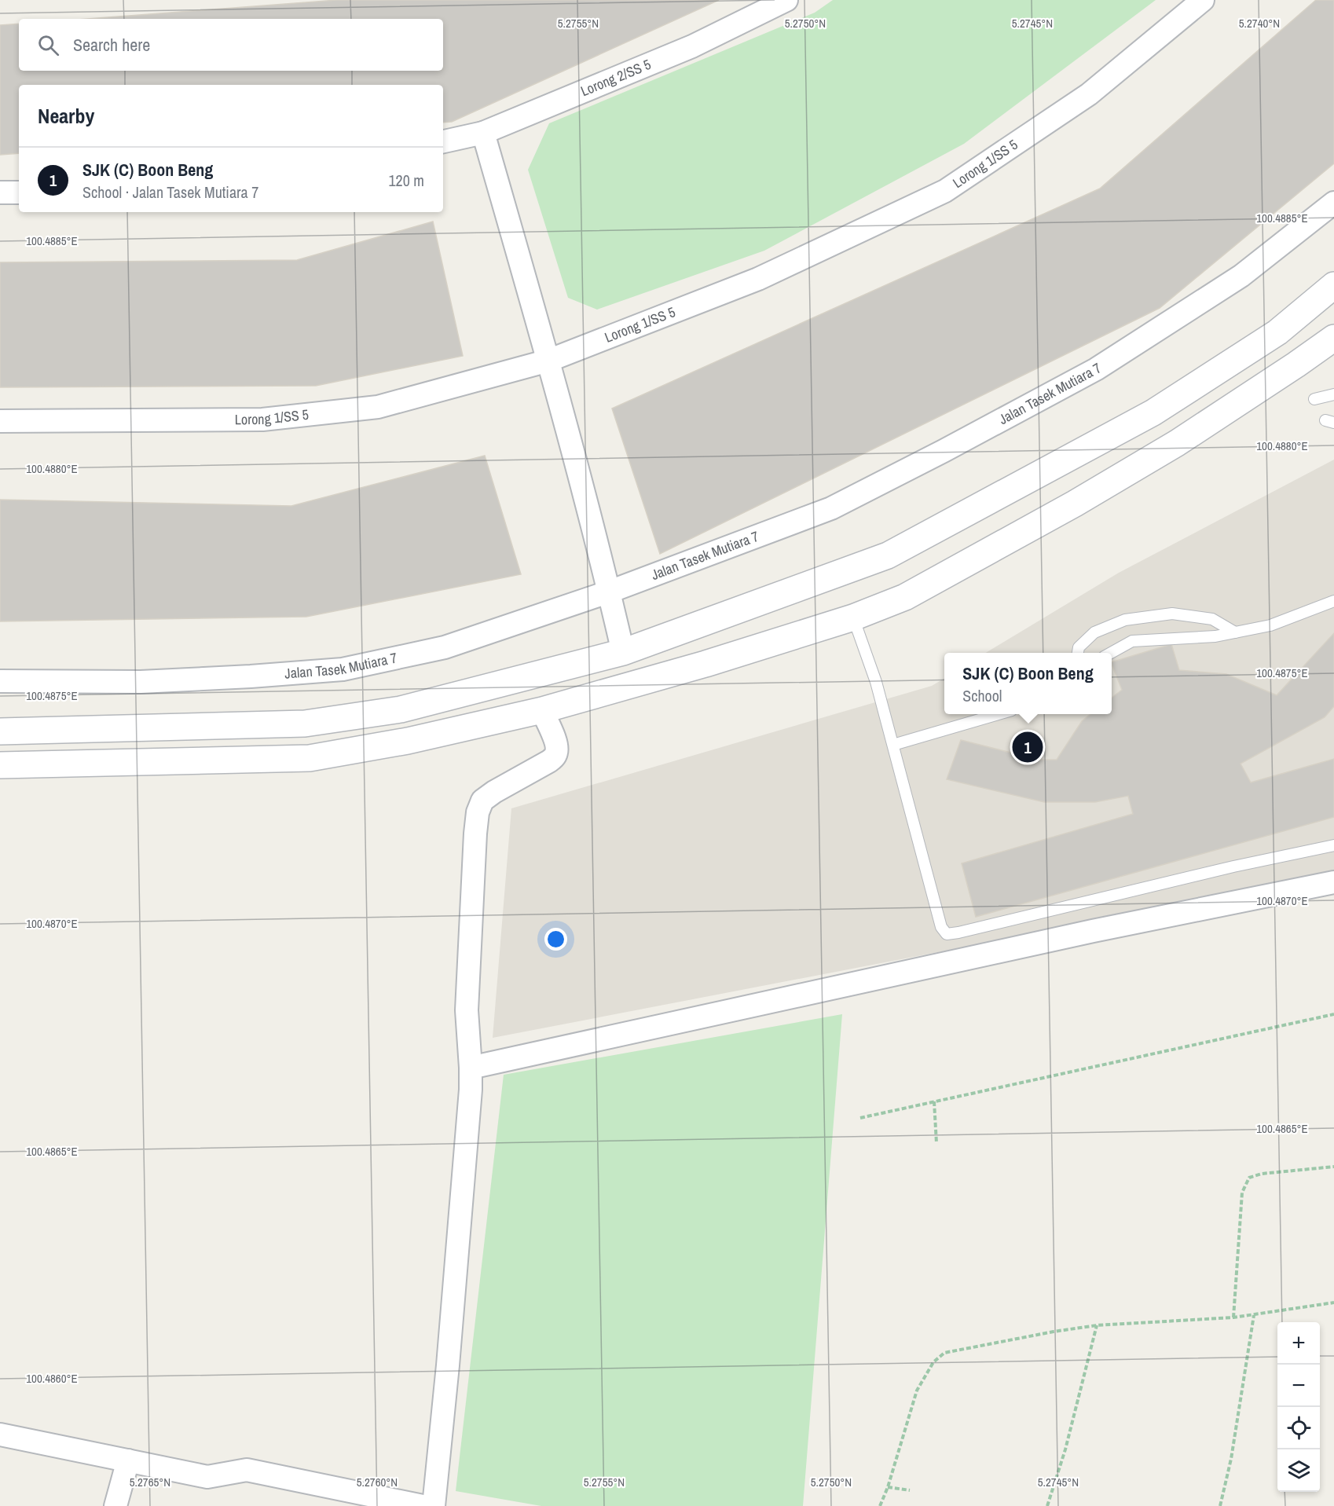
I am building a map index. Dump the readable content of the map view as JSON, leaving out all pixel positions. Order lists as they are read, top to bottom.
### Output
{
  "streets": {
    "street": ["Lorong 2/SS 5", "Lorong 1/SS 5", "Jalan Tasek Mutiara 7"]
  },
  "page": {
    "search": "Search here",
    "heading": "Nearby",
    "list": [
      {
        "mark": "1",
        "name": "SJK (C) Boon Beng",
        "note": "School · Jalan Tasek Mutiara 7",
        "value": "120 m"
      }
    ],
    "popup": ["SJK (C) Boon Beng", "School"],
    "pins": "1",
    "map_buttons": ["+", "−"]
  },
  "coordinates": [
    "5.2755°N",
    "5.2750°N",
    "5.2745°N",
    "5.2740°N",
    "100.4885°E",
    "100.4880°E",
    "100.4875°E",
    "100.4870°E",
    "100.4865°E",
    "100.4860°E",
    "5.2765°N",
    "5.2760°N"
  ]
}
